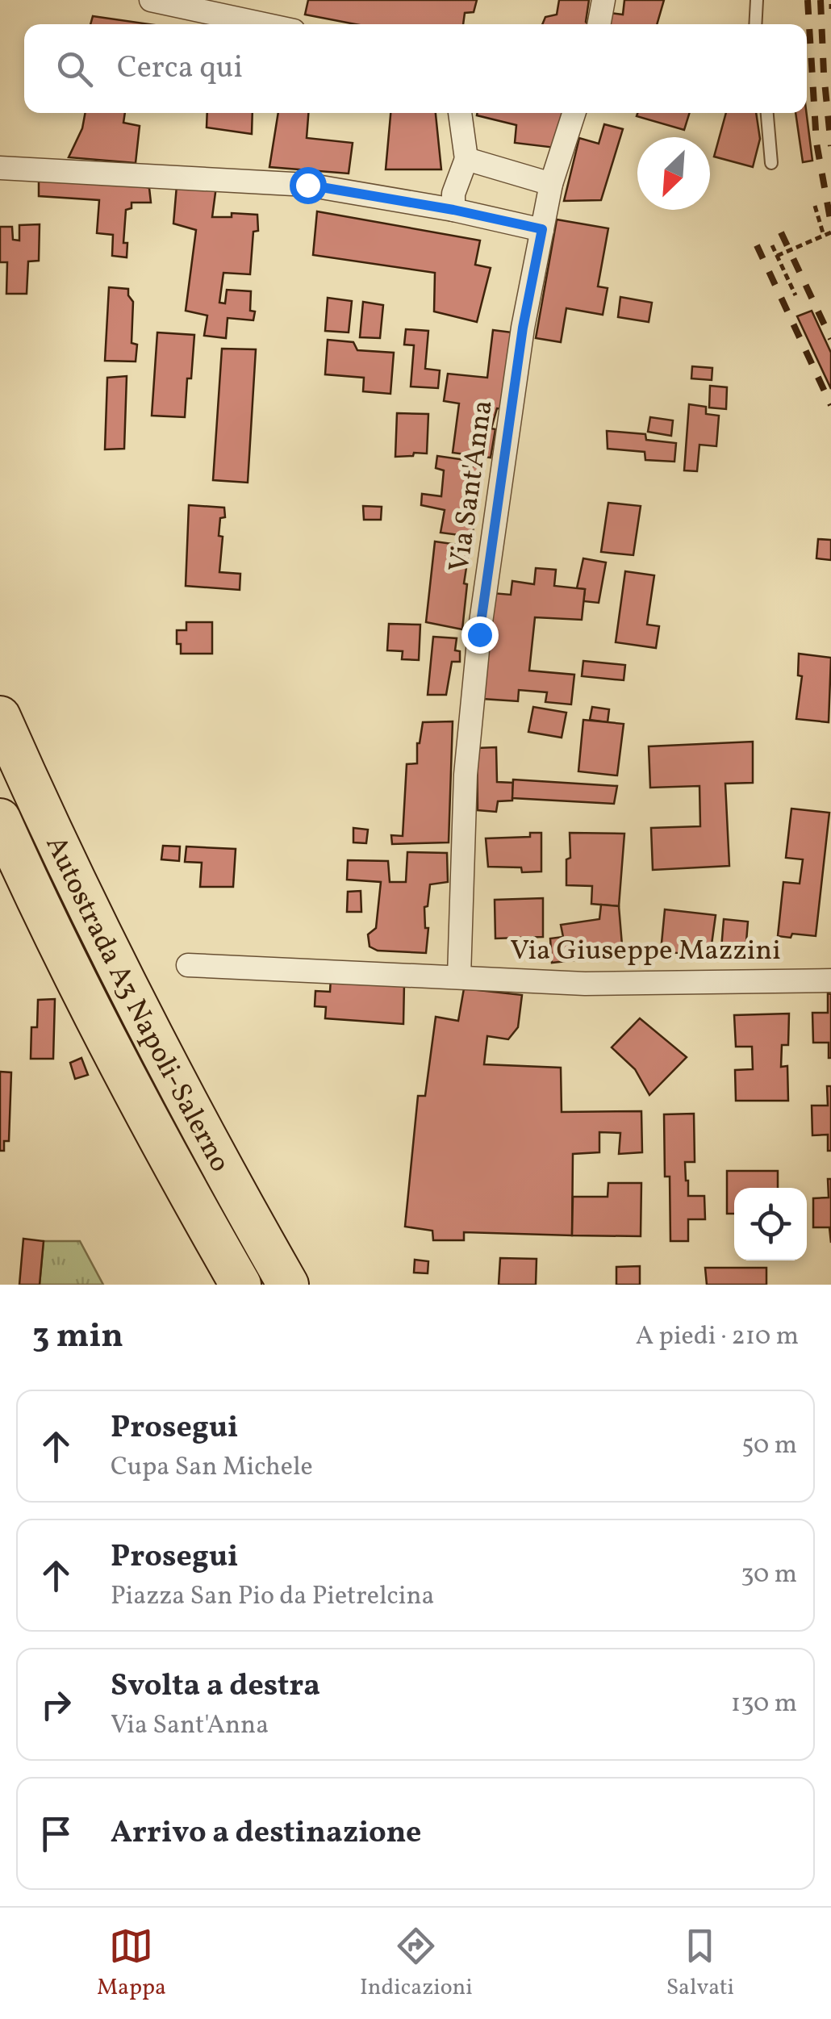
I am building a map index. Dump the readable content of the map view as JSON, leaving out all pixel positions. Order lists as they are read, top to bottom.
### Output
{
  "streets": {
    "highway": ["Autostrada A3 Napoli-Salerno"],
    "street": ["Via Sant'Anna", "Via Giuseppe Mazzini"]
  },
  "crossings": [
    ["Via Sant'Anna", "Via Giuseppe Mazzini"]
  ],
  "north": "bottom left",
  "page": {
    "search": "Cerca qui",
    "heading": ["3 min", "A piedi · 210 m"],
    "list": [
      ["Prosegui", "Cupa San Michele", "50 m"],
      ["Prosegui", "Piazza San Pio da Pietrelcina", "30 m"],
      ["Svolta a destra", "Via Sant'Anna", "130 m"],
      "Arrivo a destinazione"
    ],
    "nav": ["Mappa", "Indicazioni", "Salvati"]
  }
}
